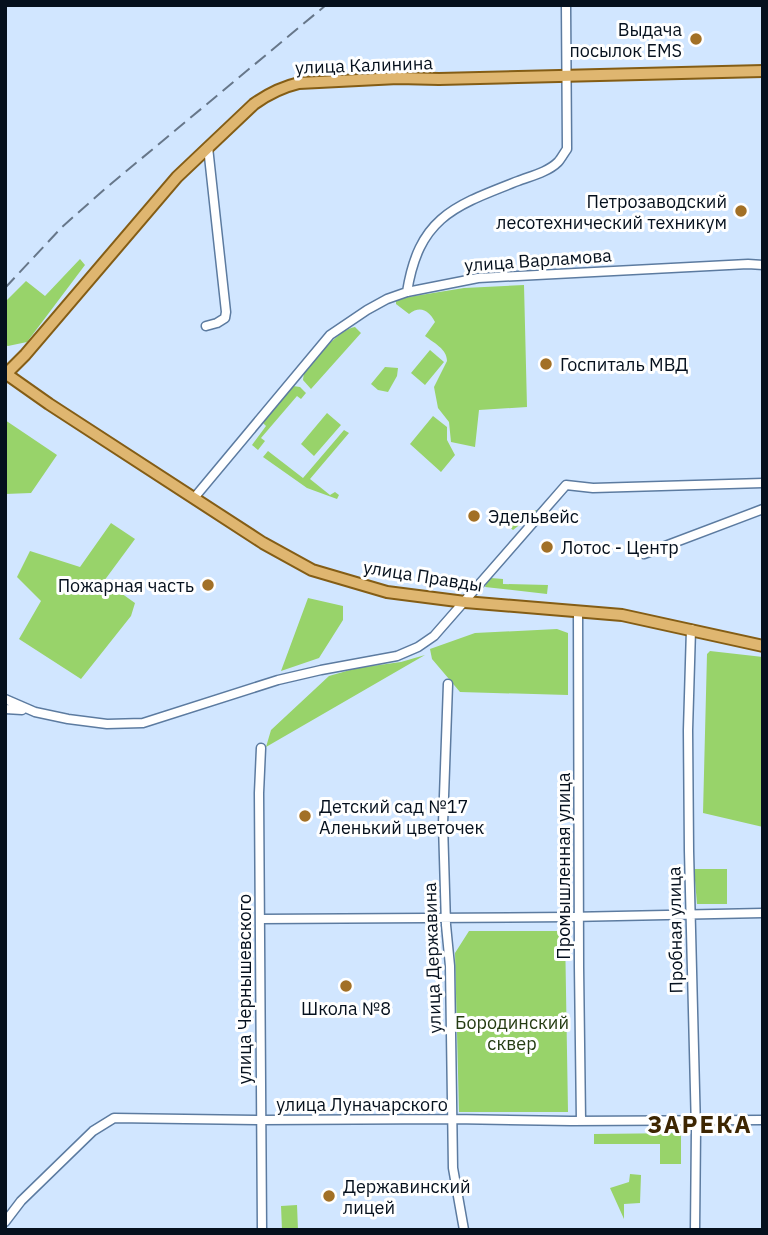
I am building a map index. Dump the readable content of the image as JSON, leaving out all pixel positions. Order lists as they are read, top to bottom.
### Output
{
  "streets": {
    "main road": ["улица Калинина", "улица Правды"],
    "street": [
      "улица Варламова",
      "Промышленная улица",
      "Пробная улица",
      "улица Державина",
      "улица Чернышевского",
      "улица Луначарского"
    ]
  },
  "crossings": [
    ["улица Калинина", "улица Правды"],
    ["улица Варламова", "улица Правды"],
    ["улица Правды", "Промышленная улица"],
    ["улица Правды", "Пробная улица"],
    ["Промышленная улица", "улица Луначарского"],
    ["Пробная улица", "улица Луначарского"],
    ["улица Державина", "улица Луначарского"],
    ["улица Чернышевского", "улица Луначарского"]
  ],
  "districts": ["ЗАРЕКА"],
  "parks": ["Бородинский сквер"],
  "places": [
    "Выдача посылок EMS",
    "Петрозаводский лесотехнический техникум",
    "Госпиталь МВД",
    "Эдельвейс",
    "Лотос - Центр",
    "Пожарная часть",
    "Детский сад №17 Аленький цветочек",
    "Школа №8",
    "Державинский лицей"
  ]
}
